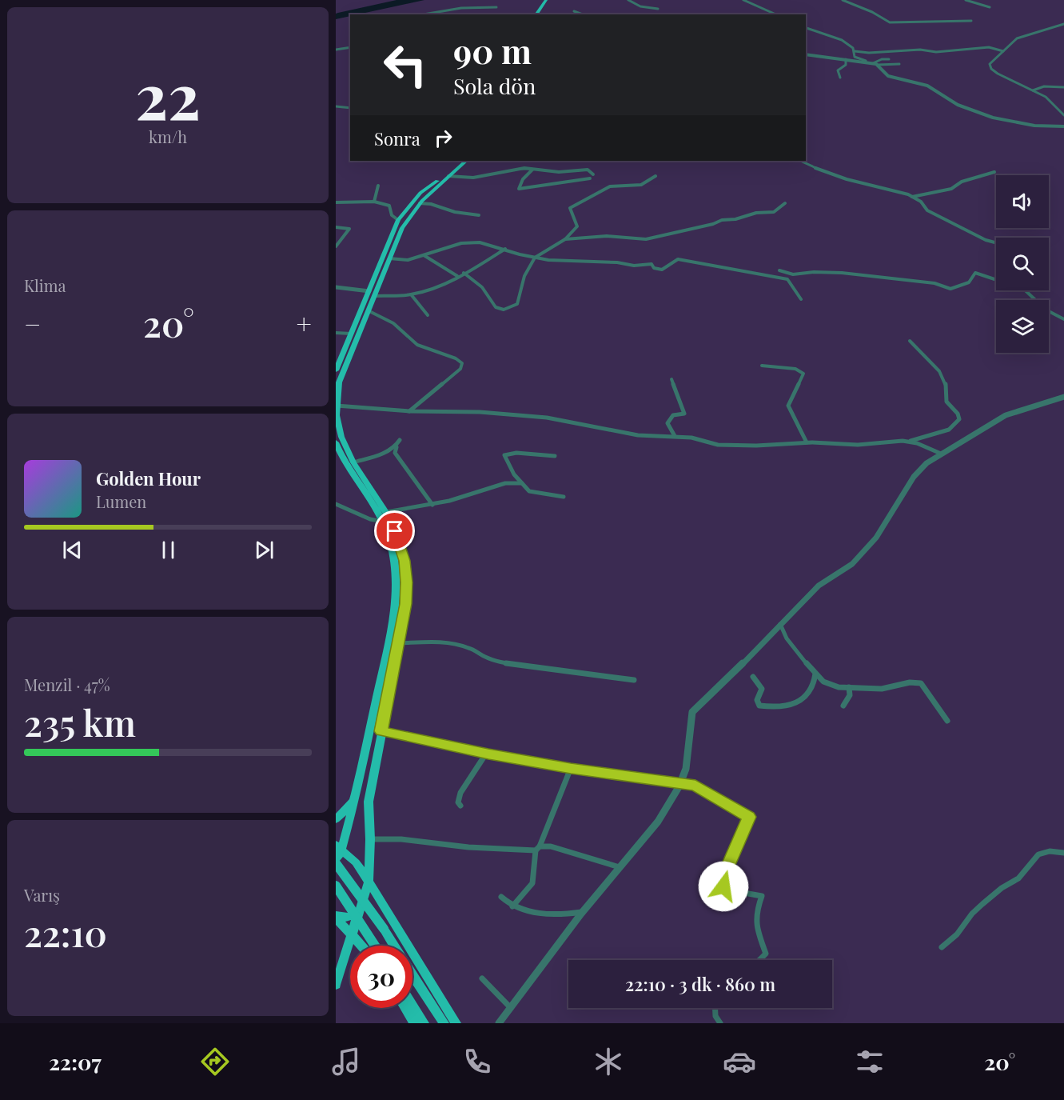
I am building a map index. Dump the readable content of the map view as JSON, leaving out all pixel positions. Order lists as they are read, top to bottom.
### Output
{
  "page": {
    "tile": [
      ["22", "km/h"],
      "Klima",
      ["Menzil · 47%", "235 km"],
      ["Varış", "22:10"]
    ],
    "turn": ["90 m", "Sola dön"],
    "then": "Sonra",
    "heat": ["−", "20°", "+"],
    "song": ["Golden Hour", "Lumen"],
    "limit": "30",
    "trip": "22:10 · 3 dk · 860 m",
    "tabs": ["22:07", "20°"]
  }
}
